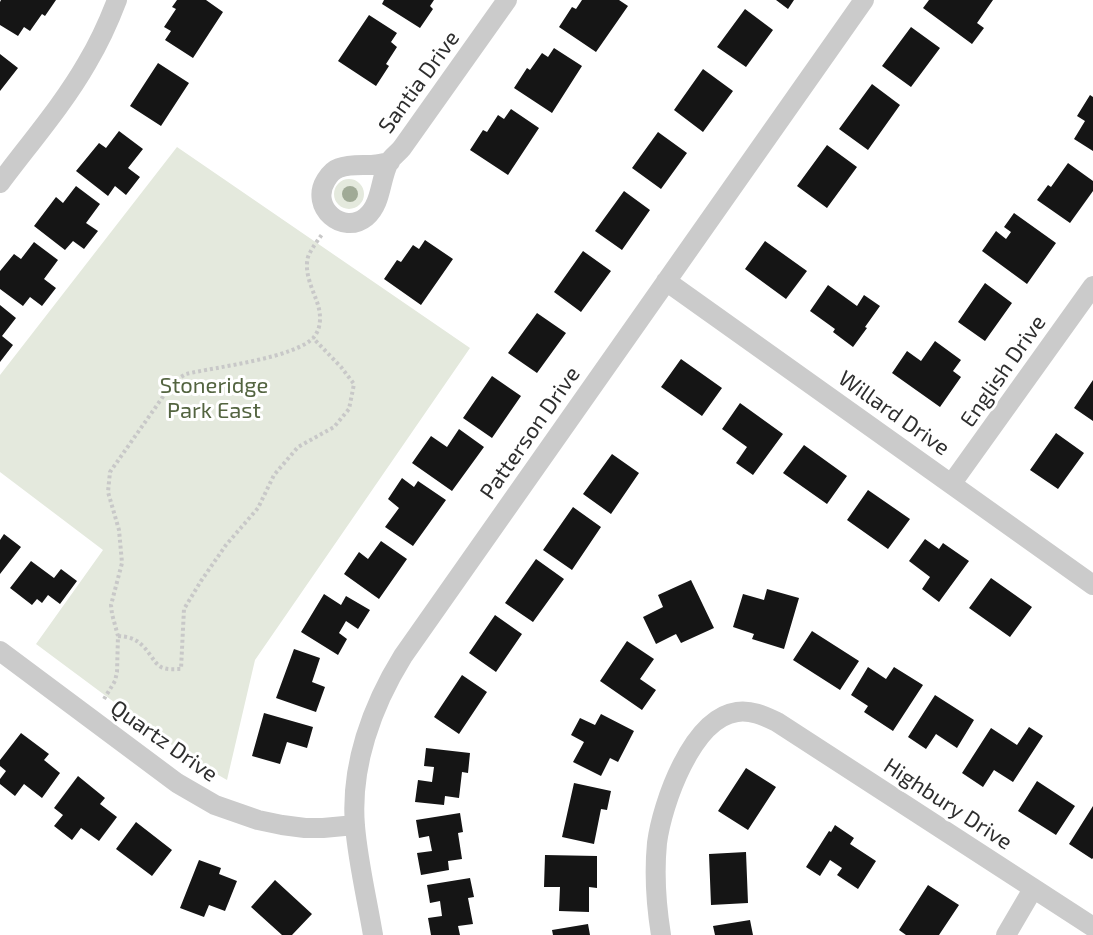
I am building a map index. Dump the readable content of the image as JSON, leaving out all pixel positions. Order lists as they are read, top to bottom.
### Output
{
  "streets": {
    "street": [
      "Santia Drive",
      "English Drive",
      "Willard Drive",
      "Patterson Drive",
      "Quartz Drive",
      "Highbury Drive"
    ]
  },
  "crossings": [
    ["English Drive", "Willard Drive"],
    ["Willard Drive", "Patterson Drive"],
    ["Patterson Drive", "Quartz Drive"]
  ],
  "parks": ["Stoneridge Park East"]
}
